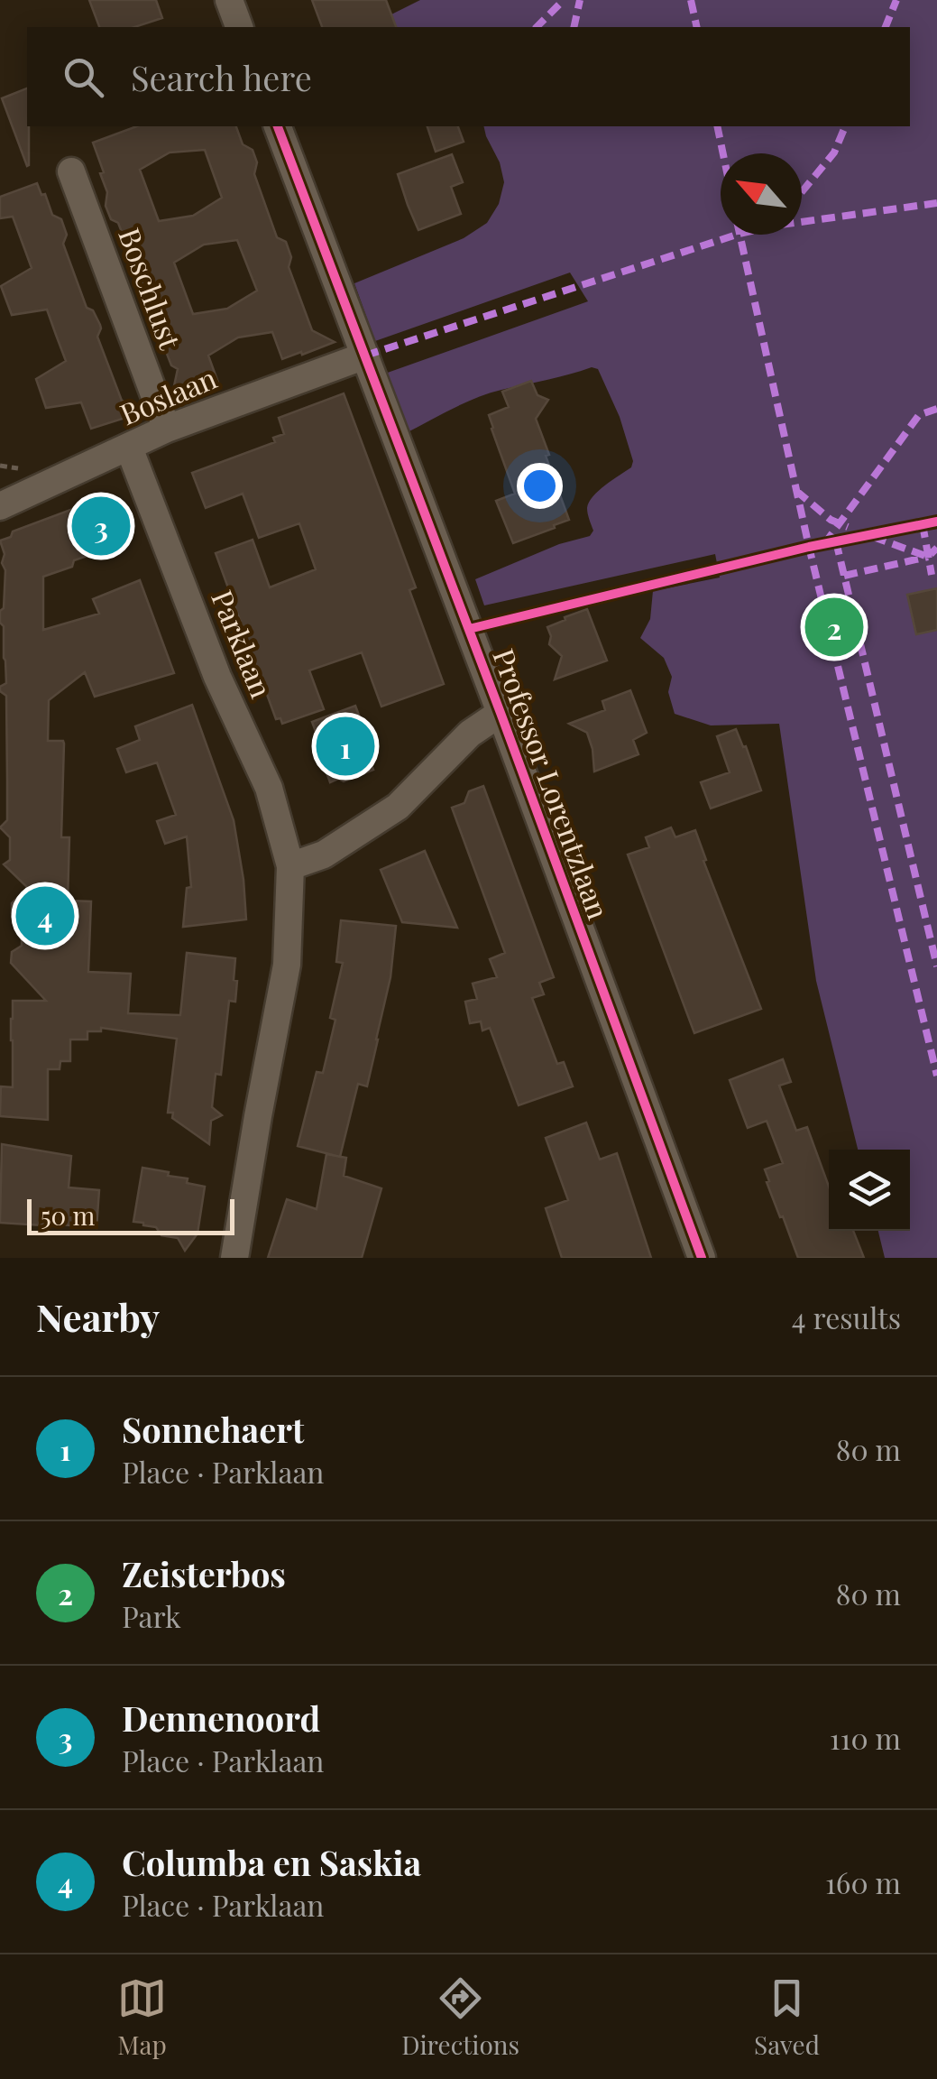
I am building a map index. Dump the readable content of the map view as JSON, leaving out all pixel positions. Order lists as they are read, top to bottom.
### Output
{
  "streets": {
    "street": [
      "Boschlust",
      "Boslaan",
      "Parklaan",
      "Professor Lorentzlaan"
    ]
  },
  "crossings": [
    ["Boschlust", "Boslaan"],
    ["Boslaan", "Parklaan"],
    ["Boslaan", "Professor Lorentzlaan"]
  ],
  "scale_bar": "50 m",
  "north": "top left",
  "page": {
    "search": "Search here",
    "pins": [
      "3",
      "2",
      "1",
      "4"
    ],
    "scale": "50 m",
    "heading": ["Nearby", "4 results"],
    "list": [
      {
        "mark": "1",
        "name": "Sonnehaert",
        "note": "Place · Parklaan",
        "value": "80 m"
      },
      {
        "mark": "2",
        "name": "Zeisterbos",
        "note": "Park",
        "value": "80 m"
      },
      {
        "mark": "3",
        "name": "Dennenoord",
        "note": "Place · Parklaan",
        "value": "110 m"
      },
      {
        "mark": "4",
        "name": "Columba en Saskia",
        "note": "Place · Parklaan",
        "value": "160 m"
      }
    ],
    "nav": ["Map", "Directions", "Saved"]
  }
}
